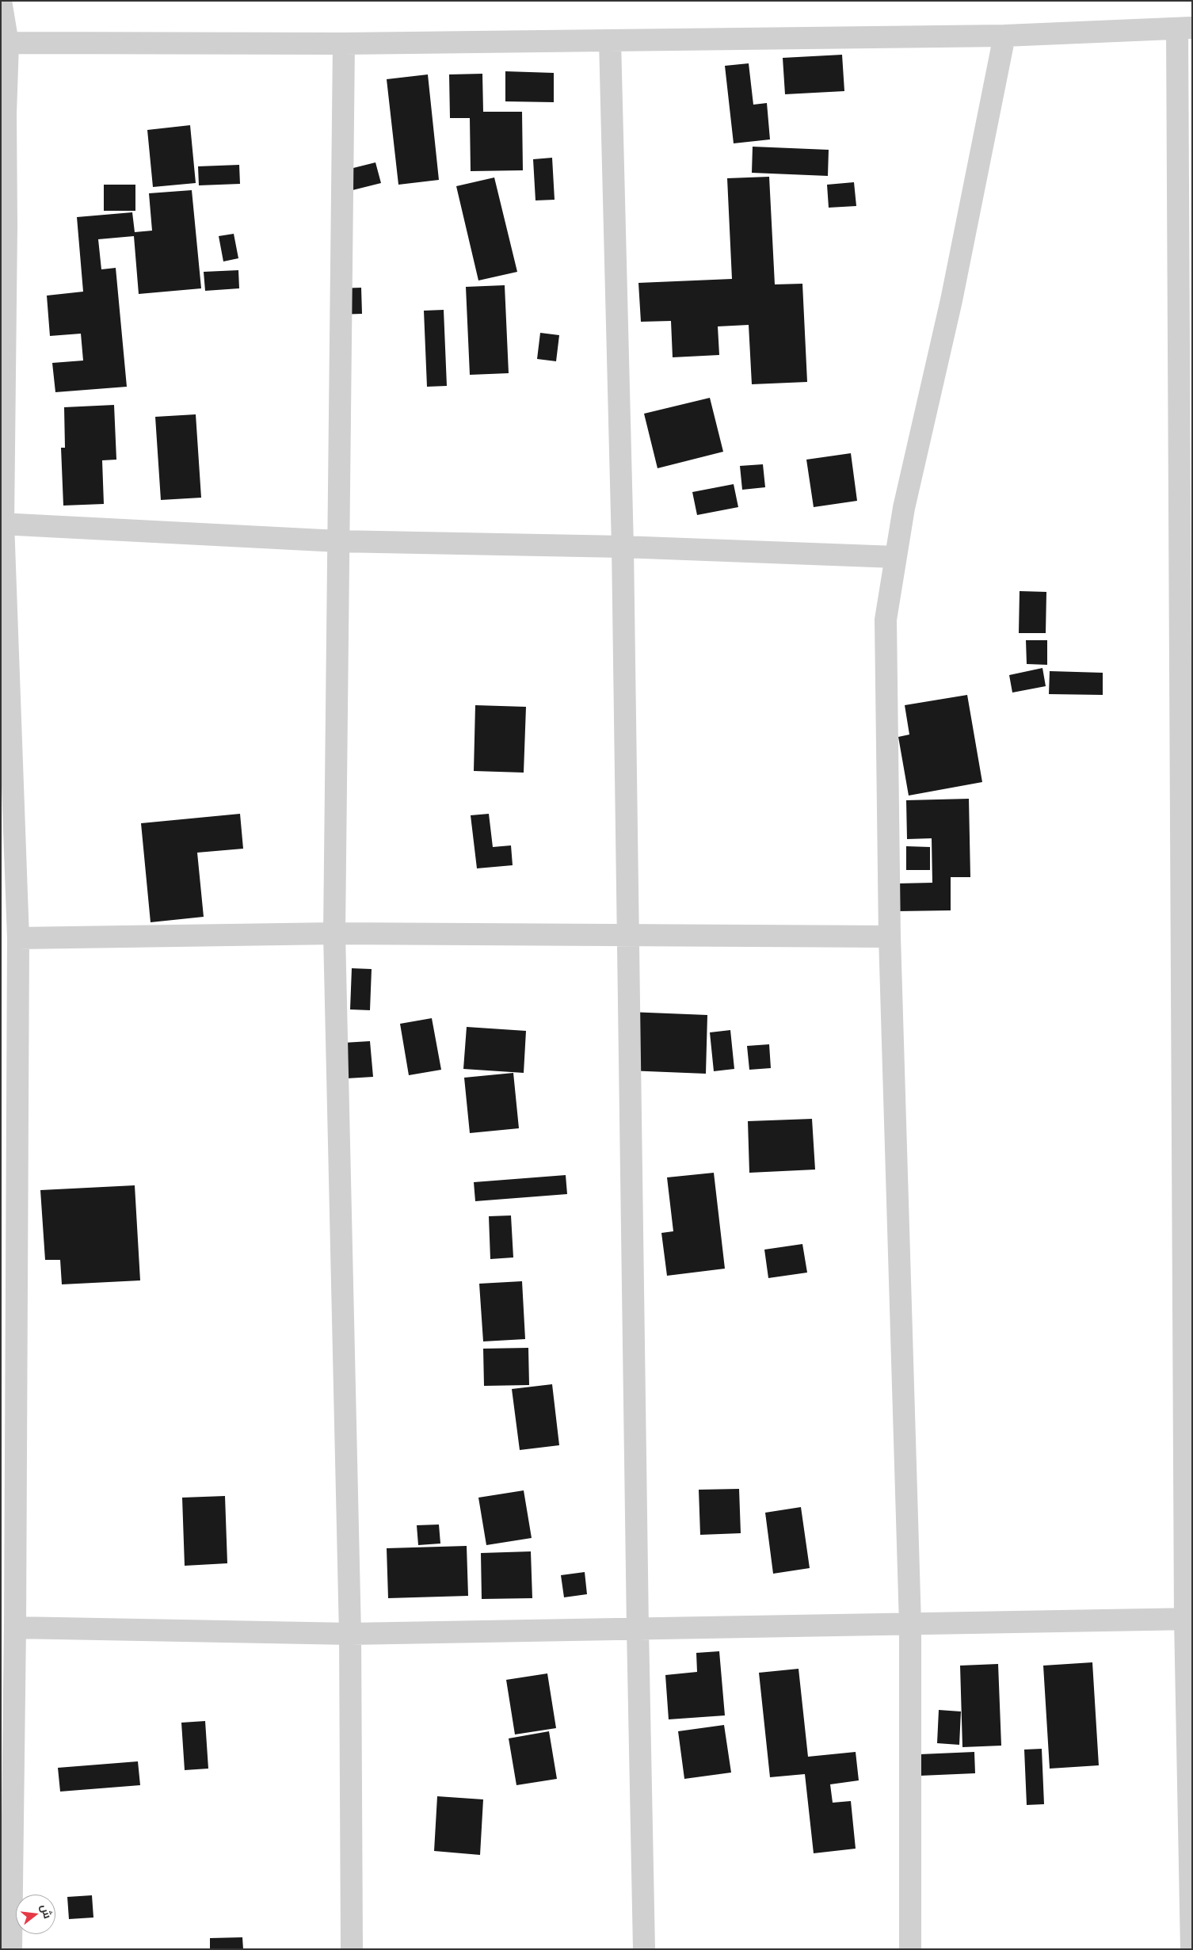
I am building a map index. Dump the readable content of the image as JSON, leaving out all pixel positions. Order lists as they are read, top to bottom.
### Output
{
  "north": "right"
}
